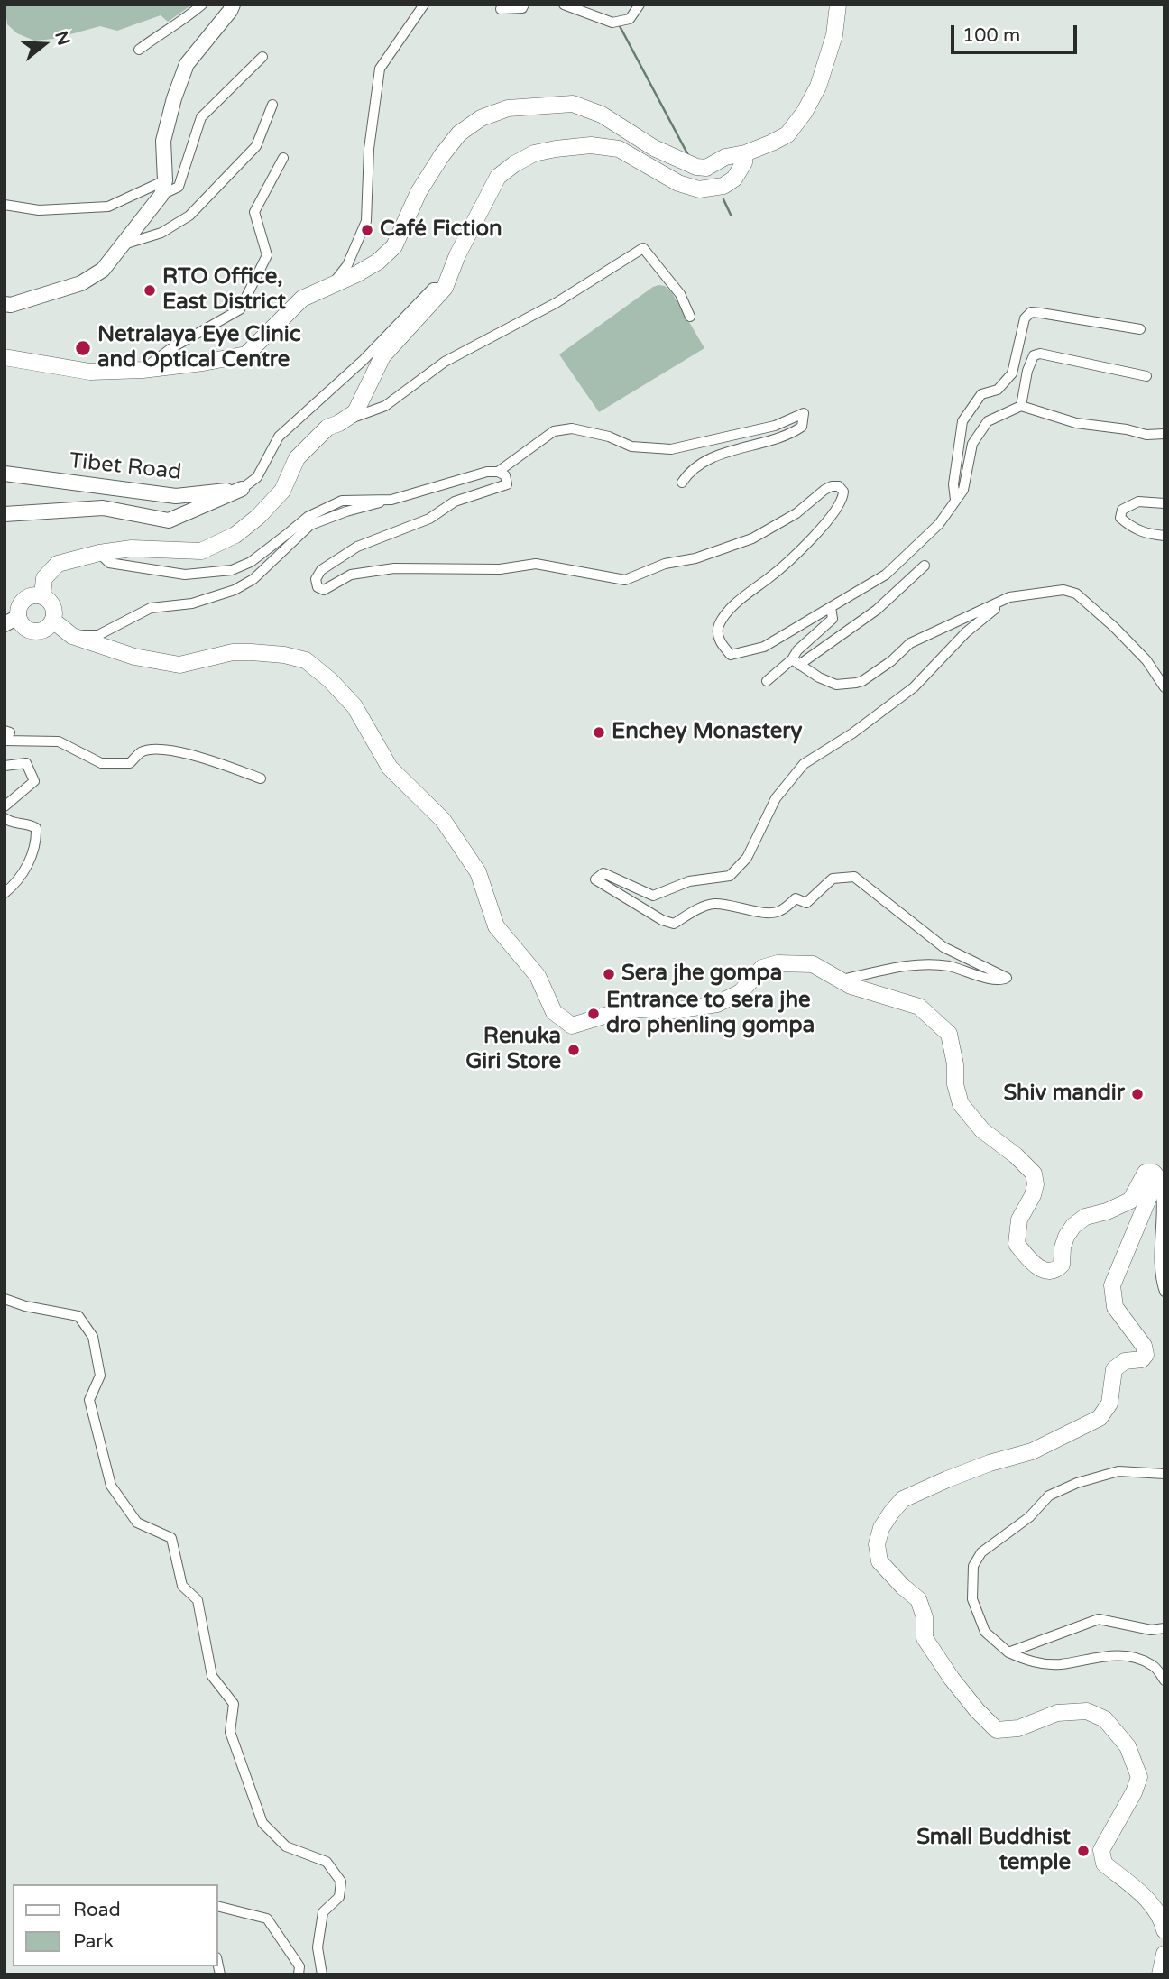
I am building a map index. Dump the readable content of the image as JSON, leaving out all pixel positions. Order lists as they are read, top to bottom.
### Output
{
  "streets": {
    "street": ["Tibet Road"]
  },
  "places": [
    "Café Fiction",
    "RTO Office, East District",
    "Netralaya Eye Clinic and Optical Centre",
    "Enchey Monastery",
    "Sera jhe gompa",
    "Entrance to sera jhe dro phenling gompa",
    "Renuka Giri Store",
    "Shiv mandir",
    "Small Buddhist temple"
  ],
  "legend": ["Road", "Park"],
  "scale_bar": "100 m",
  "north": "right"
}
